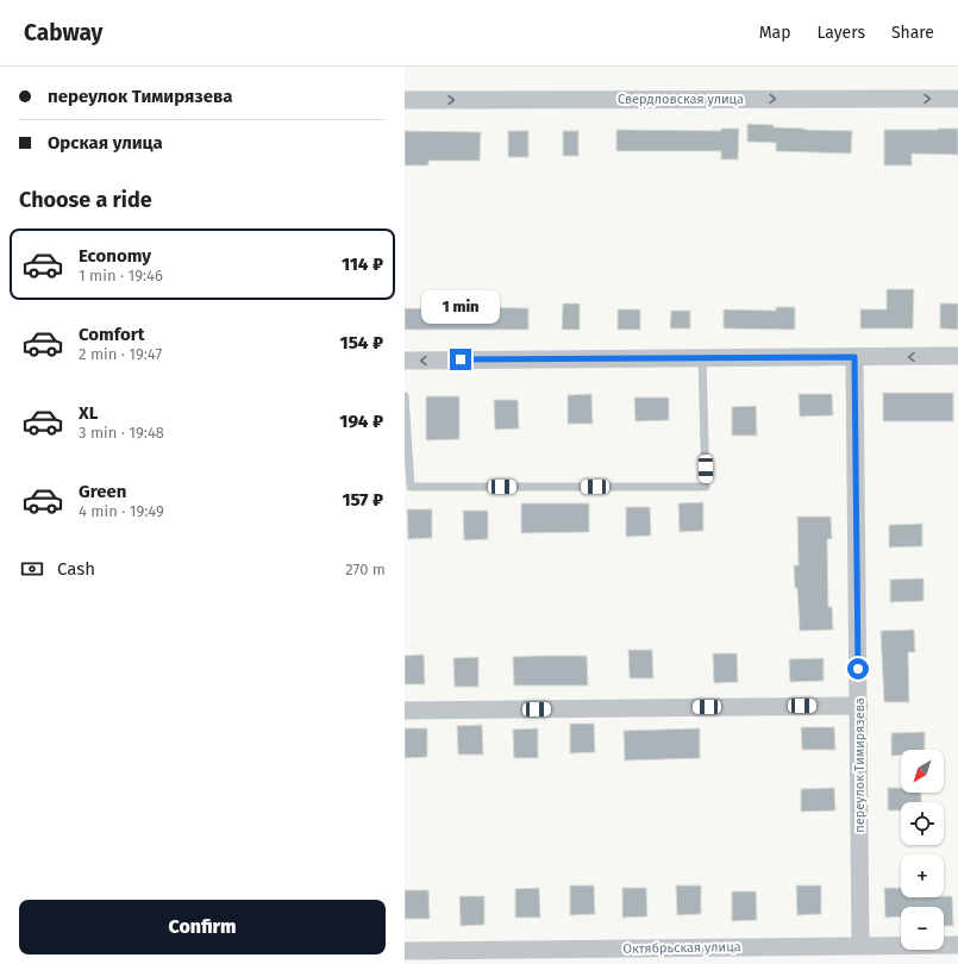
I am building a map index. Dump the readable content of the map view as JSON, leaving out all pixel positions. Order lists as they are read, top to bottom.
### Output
{
  "streets": {
    "street": ["Свердловская улица", "переулок Тимирязева", "Октябрьская улица"]
  },
  "crossings": [
    ["переулок Тимирязева", "Октябрьская улица"]
  ],
  "one_way": ["Свердловская улица"],
  "north": "bottom left",
  "page": {
    "header": "Cabway",
    "nav": ["Map", "Layers", "Share"],
    "banner": ["переулок Тимирязева", "Орская улица"],
    "heading": "Choose a ride",
    "list": [
      {
        "name": "Economy",
        "note": "1 min · 19:46",
        "value": "114 ₽"
      },
      {
        "name": "Comfort",
        "note": "2 min · 19:47",
        "value": "154 ₽"
      },
      {
        "name": "XL",
        "note": "3 min · 19:48",
        "value": "194 ₽"
      },
      {
        "name": "Green",
        "note": "4 min · 19:49",
        "value": "157 ₽"
      }
    ],
    "bubble": "1 min",
    "pay": ["Cash", "270 m"],
    "map_buttons": ["+", "−"],
    "buttons": "Confirm"
  }
}
